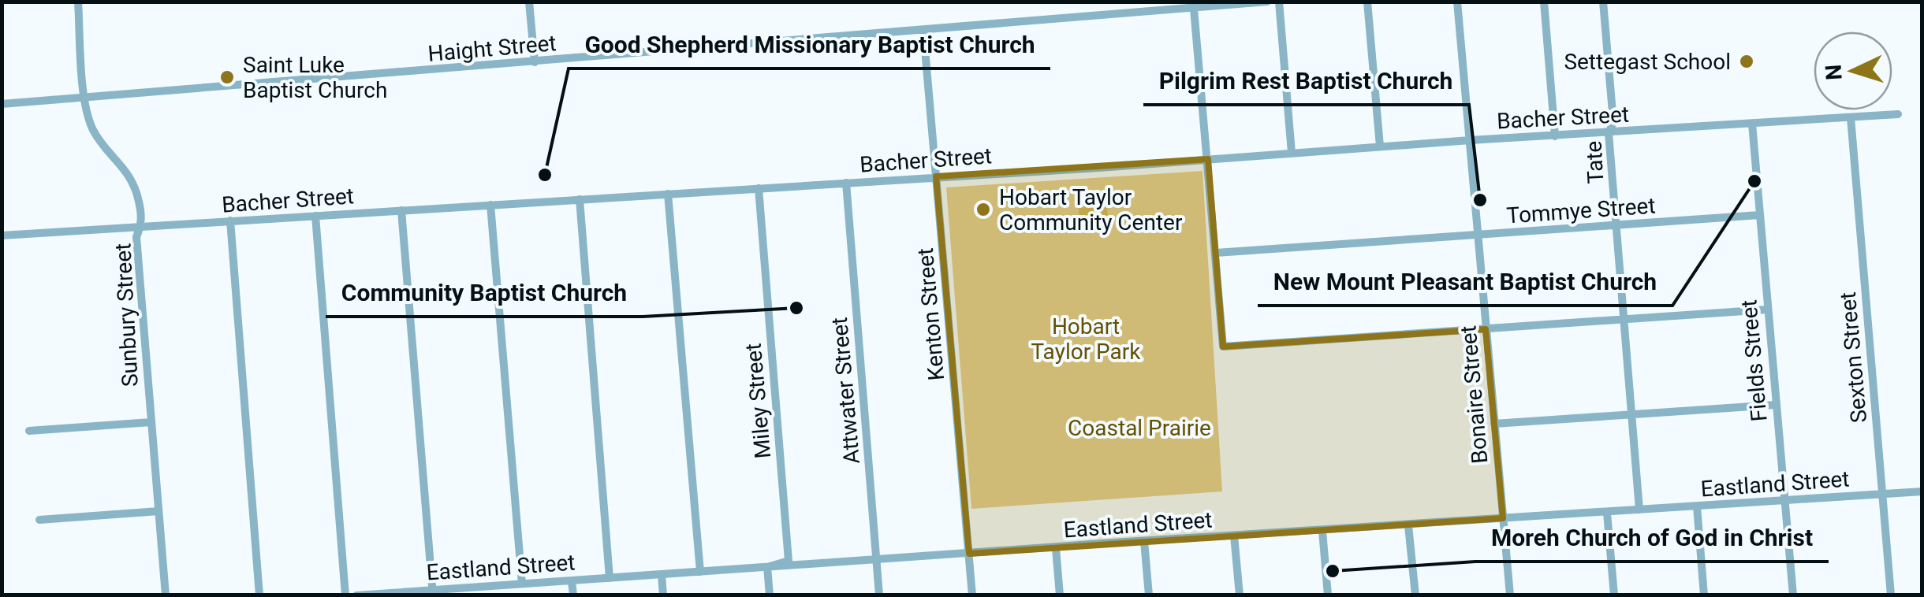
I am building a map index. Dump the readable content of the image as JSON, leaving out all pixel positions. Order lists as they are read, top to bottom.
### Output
{
  "streets": {
    "street": [
      "Haight Street",
      "Bacher Street",
      "Tate",
      "Tommye Street",
      "Kenton Street",
      "Sunbury Street",
      "Sexton Street",
      "Fields Street",
      "Attwater Street",
      "Bonaire Street",
      "Miley Street",
      "Eastland Street"
    ]
  },
  "crossings": [
    ["Haight Street", "Kenton Street"],
    ["Haight Street", "Sunbury Street"],
    ["Bacher Street", "Tate"],
    ["Bacher Street", "Kenton Street"],
    ["Bacher Street", "Sunbury Street"],
    ["Bacher Street", "Sexton Street"],
    ["Bacher Street", "Fields Street"],
    ["Bacher Street", "Attwater Street"],
    ["Bacher Street", "Bonaire Street"],
    ["Bacher Street", "Miley Street"],
    ["Tate", "Tommye Street"],
    ["Tate", "Eastland Street"],
    ["Tommye Street", "Fields Street"],
    ["Tommye Street", "Bonaire Street"],
    ["Kenton Street", "Eastland Street"],
    ["Sexton Street", "Eastland Street"],
    ["Fields Street", "Eastland Street"],
    ["Attwater Street", "Eastland Street"],
    ["Bonaire Street", "Eastland Street"],
    ["Miley Street", "Eastland Street"]
  ],
  "parks": ["Hobart Taylor Park", "Coastal Prairie"],
  "places": [
    "Settegast School",
    "Saint Luke Baptist Church",
    "Good Shepherd Missionary Baptist Church",
    "New Mount Pleasant Baptist Church",
    "Pilgrim Rest Baptist Church",
    "Hobart Taylor Community Center",
    "Community Baptist Church",
    "Moreh Church of God in Christ"
  ],
  "north": "left"
}
